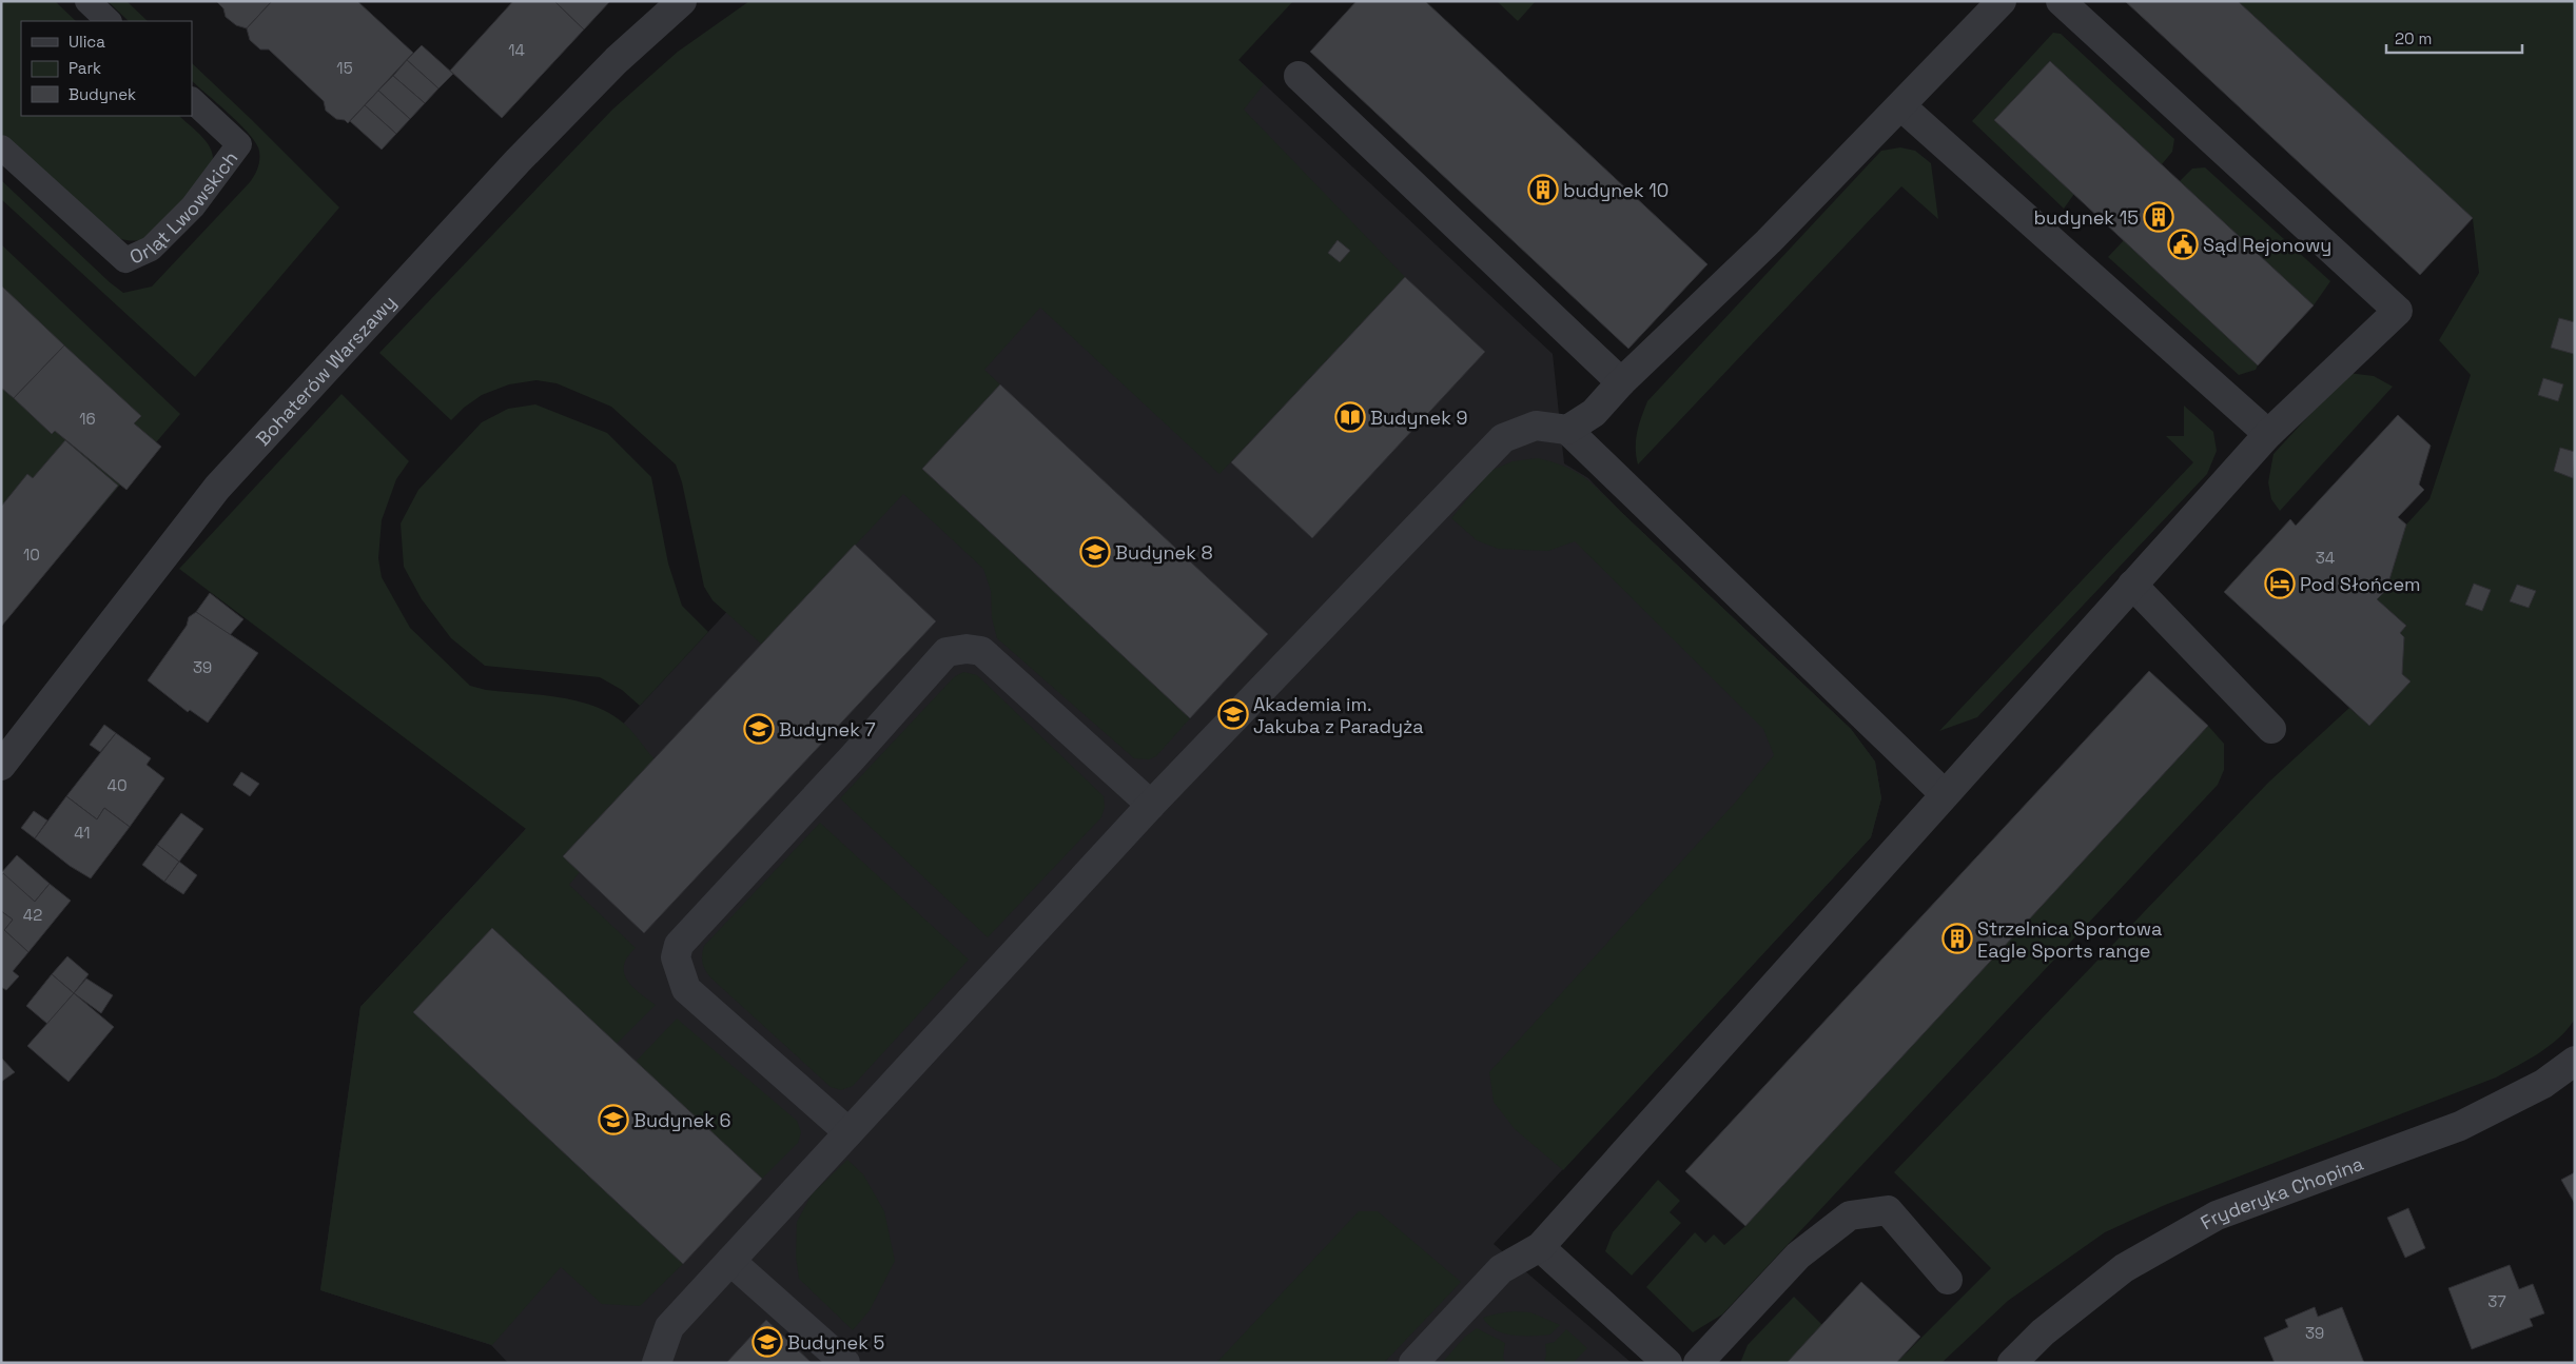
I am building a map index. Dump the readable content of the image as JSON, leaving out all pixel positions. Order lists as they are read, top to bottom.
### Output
{
  "streets": {
    "street": ["Bohaterów Warszawy", "Fryderyka Chopina"],
    "lane": ["Orląt Lwowskich"]
  },
  "places": {
    "building": ["budynek 10", "budynek 15", "Strzelnica Sportowa Eagle Sports range"],
    "public building": ["Sąd Rejonowy"],
    "library": ["Budynek 9"],
    "school or university": [
      "Budynek 8",
      "Akademia im. Jakuba z Paradyża",
      "Budynek 7",
      "Budynek 6",
      "Budynek 5"
    ],
    "hotel": ["Pod Słońcem"]
  },
  "house_numbers": [
    "14",
    "15",
    "16",
    "10",
    "34",
    "39",
    "40",
    "41",
    "42",
    "37",
    "39"
  ],
  "legend": ["Ulica", "Park", "Budynek"],
  "scale_bar": "20 m"
}
